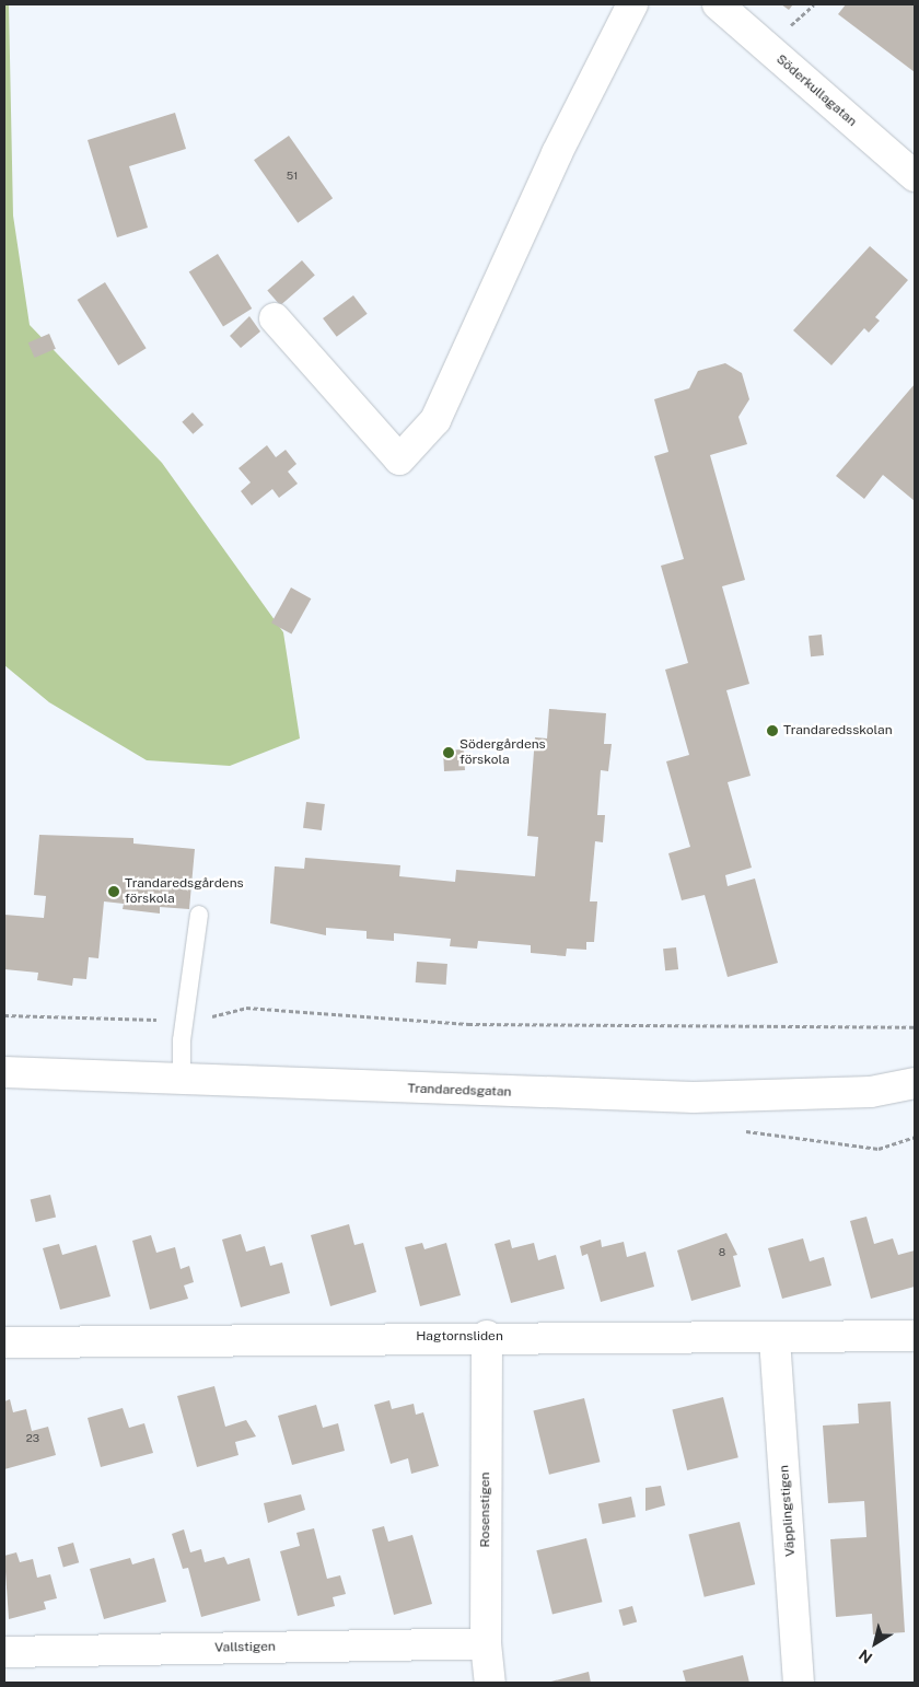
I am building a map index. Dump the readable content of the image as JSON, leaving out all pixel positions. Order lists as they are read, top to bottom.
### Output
{
  "streets": {
    "street": [
      "Söderkullagatan",
      "Trandaredsgatan",
      "Hagtornsliden",
      "Rosenstigen",
      "Väpplingstigen",
      "Vallstigen"
    ]
  },
  "crossings": [
    ["Hagtornsliden", "Rosenstigen"],
    ["Hagtornsliden", "Väpplingstigen"],
    ["Rosenstigen", "Vallstigen"]
  ],
  "places": ["Trandaredsskolan", "Södergårdens förskola", "Trandaredsgårdens förskola"],
  "house_numbers": ["51", "8", "23"],
  "north": "bottom left"
}
